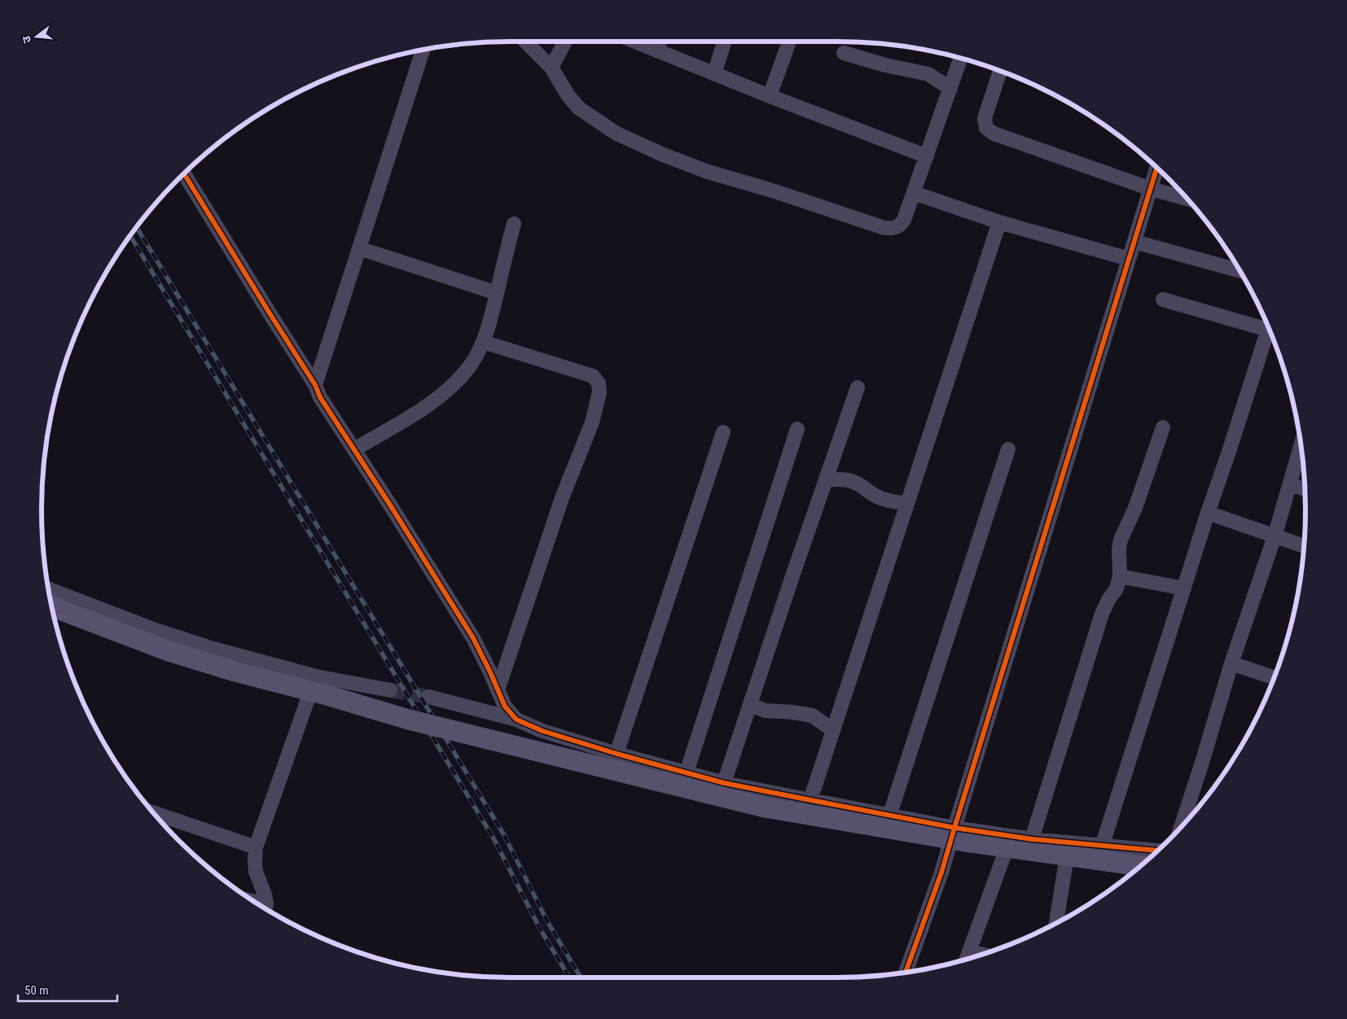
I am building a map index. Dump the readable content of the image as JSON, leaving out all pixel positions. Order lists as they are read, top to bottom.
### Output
{
  "scale_bar": "50 m",
  "north": "left"
}
